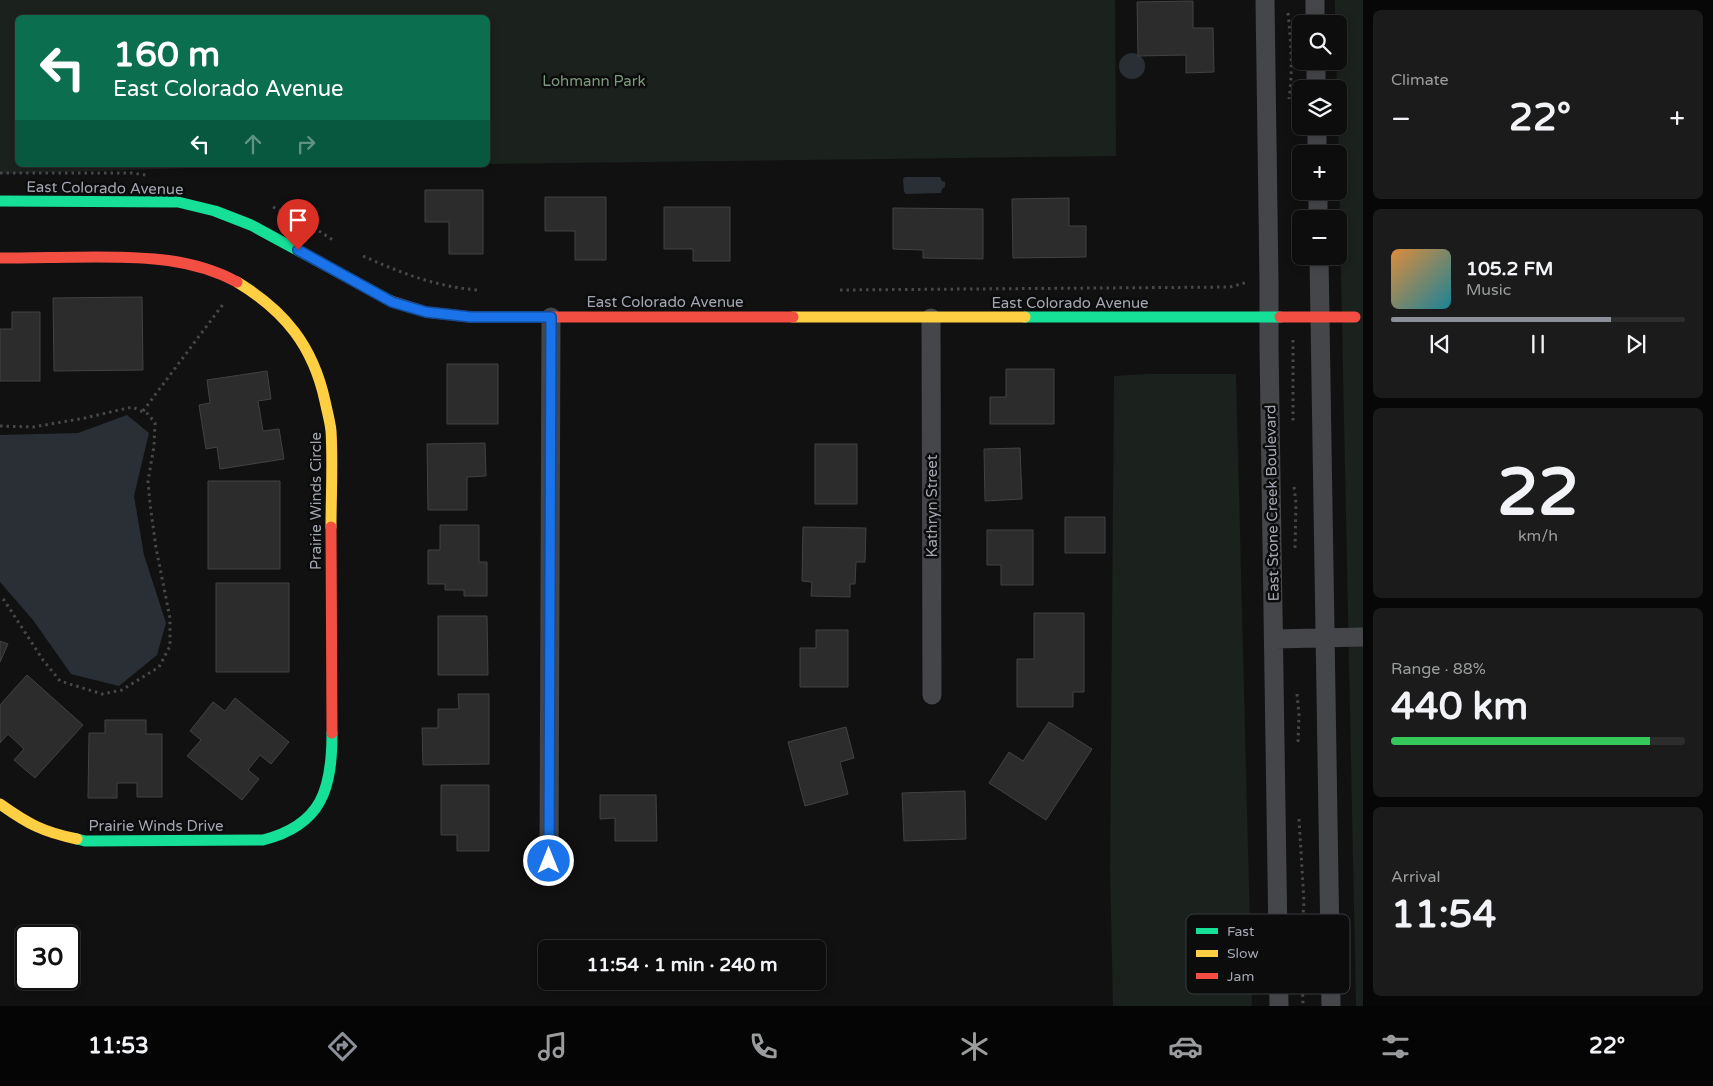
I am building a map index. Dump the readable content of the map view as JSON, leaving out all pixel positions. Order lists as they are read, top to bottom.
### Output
{
  "streets": {
    "street": [
      "East Colorado Avenue",
      "Prairie Winds Circle",
      "East Stone Creek Boulevard",
      "Kathryn Street",
      "Prairie Winds Drive"
    ]
  },
  "crossings": [
    ["East Colorado Avenue", "East Stone Creek Boulevard"],
    ["East Colorado Avenue", "Kathryn Street"],
    ["Prairie Winds Circle", "Prairie Winds Drive"]
  ],
  "parks": ["Lohmann Park"],
  "legend": ["Fast", "Slow", "Jam"],
  "page": {
    "tile": [
      "Climate",
      ["22", "km/h"],
      ["Range · 88%", "440 km"],
      ["Arrival", "11:54"]
    ],
    "map_buttons": ["+", "−"],
    "turn": ["160 m", "East Colorado Avenue"],
    "heat": ["−", "22°", "+"],
    "song": ["105.2 FM", "Music"],
    "limit": "30",
    "trip": "11:54 · 1 min · 240 m",
    "tabs": ["11:53", "22°"]
  }
}
